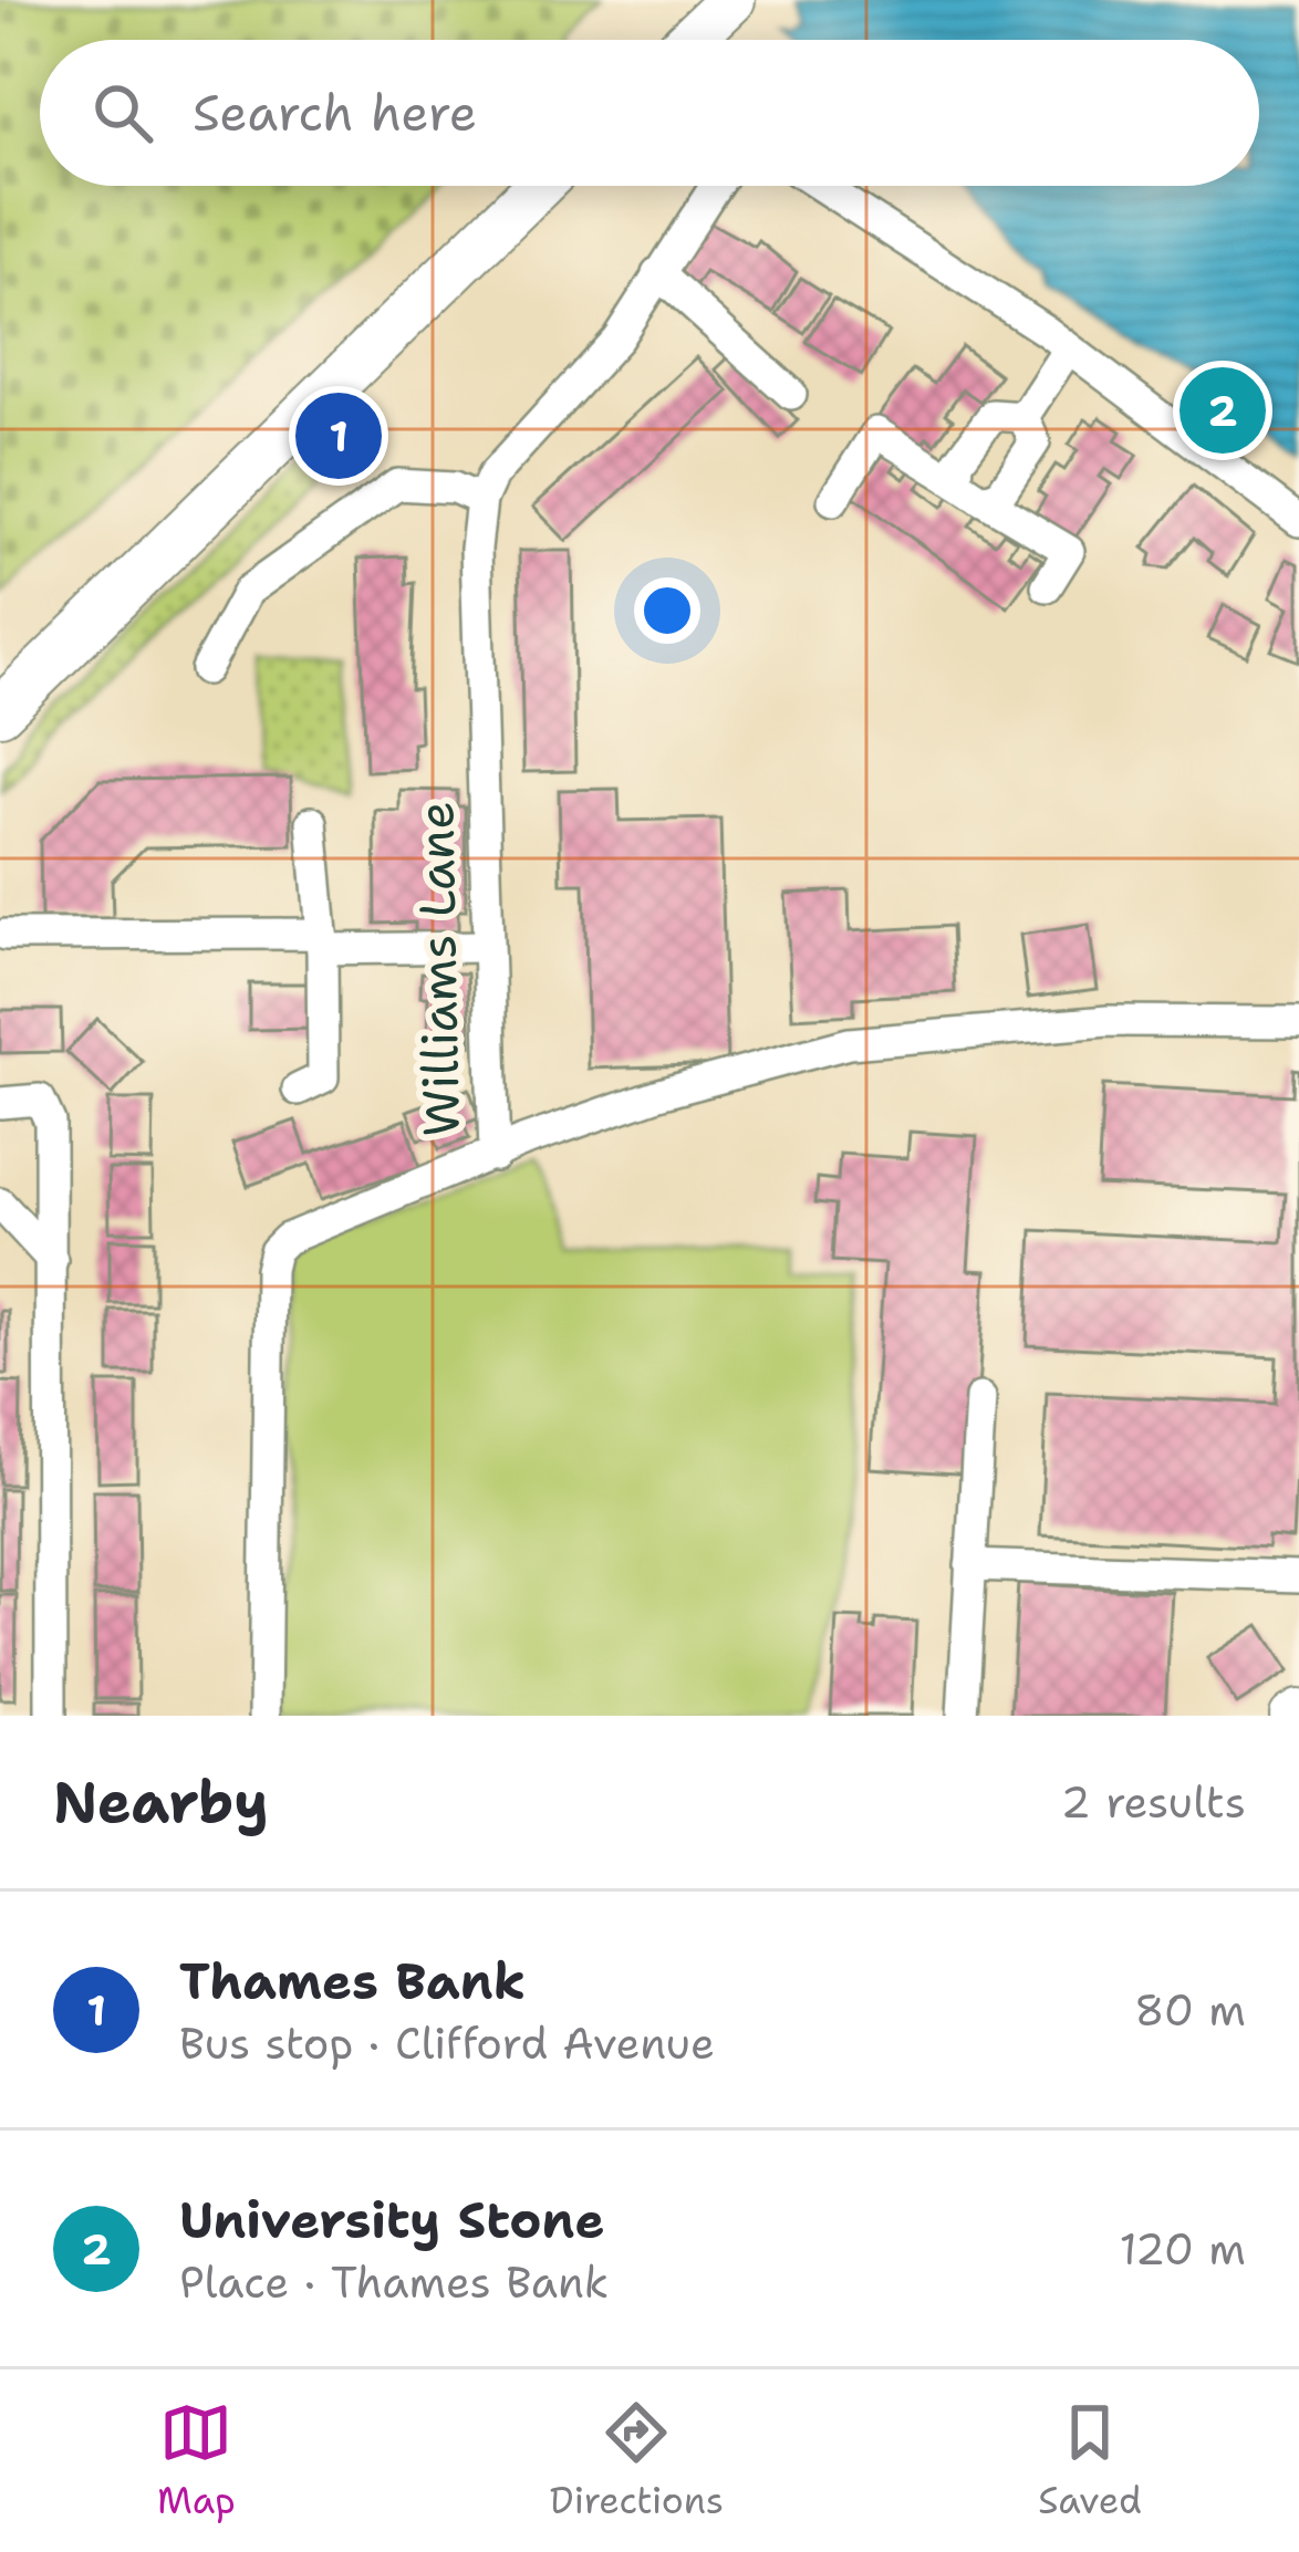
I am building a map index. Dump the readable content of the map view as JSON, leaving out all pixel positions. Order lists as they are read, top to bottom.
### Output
{
  "streets": {
    "street": ["Williams Lane"]
  },
  "page": {
    "search": "Search here",
    "pins": ["2", "1"],
    "heading": ["Nearby", "2 results"],
    "list": [
      {
        "mark": "1",
        "name": "Thames Bank",
        "note": "Bus stop · Clifford Avenue",
        "value": "80 m"
      },
      {
        "mark": "2",
        "name": "University Stone",
        "note": "Place · Thames Bank",
        "value": "120 m"
      }
    ],
    "nav": ["Map", "Directions", "Saved"]
  }
}
